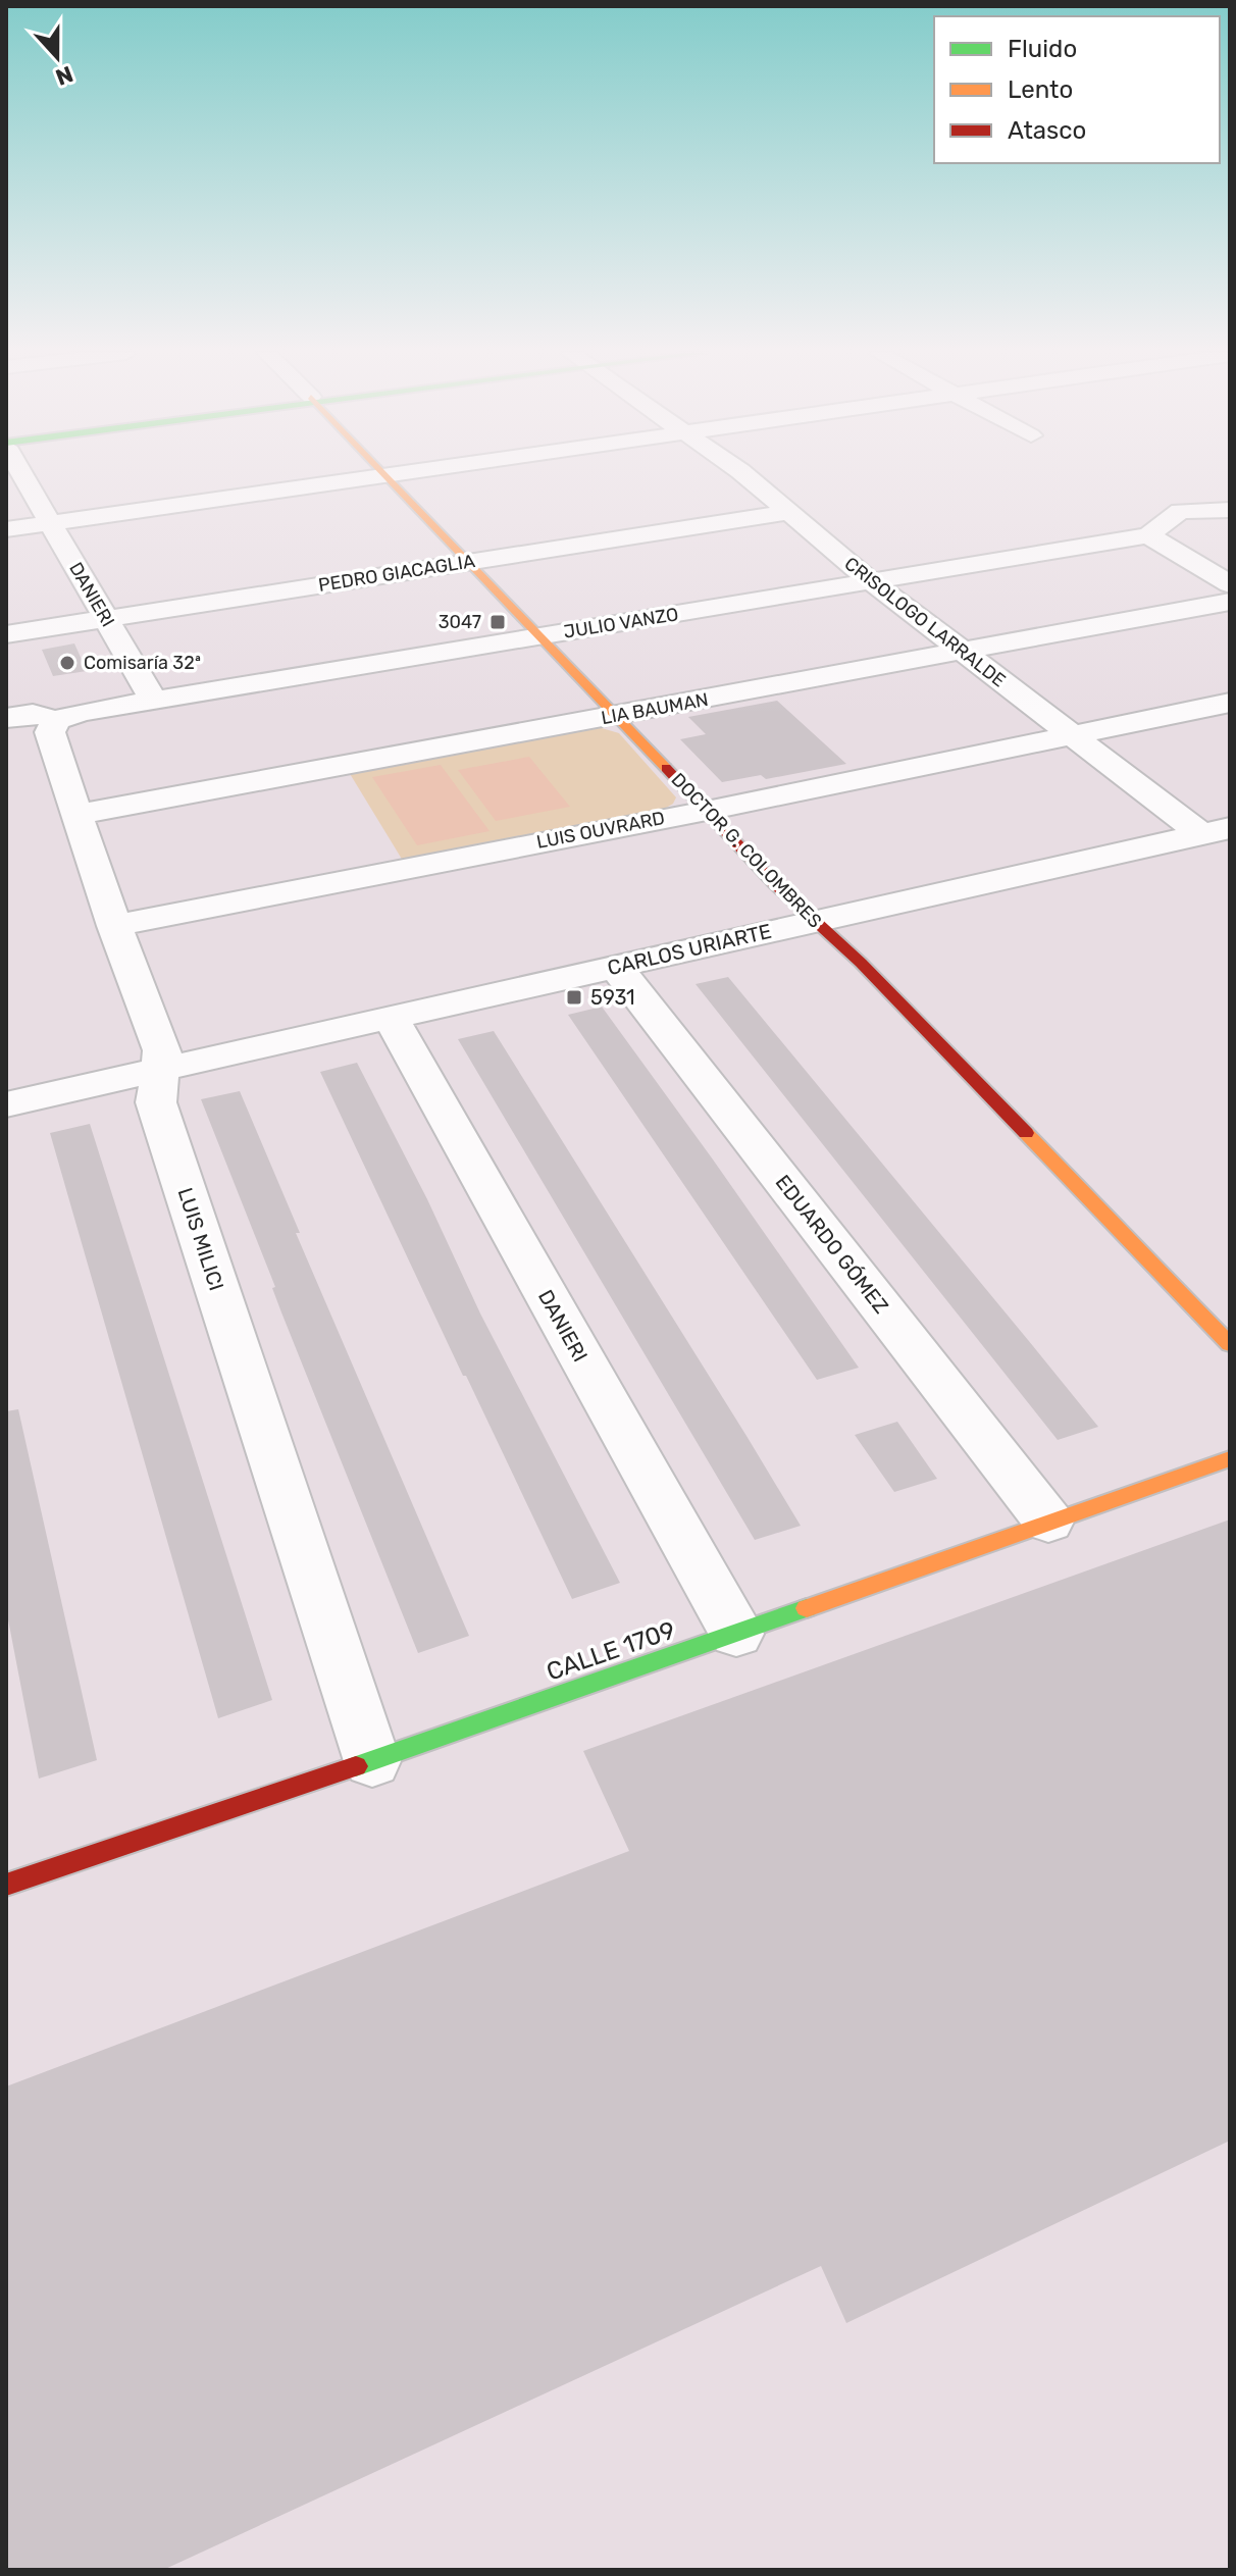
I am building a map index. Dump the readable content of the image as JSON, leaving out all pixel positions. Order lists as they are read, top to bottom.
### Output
{
  "streets": {
    "street": [
      "PEDRO GIACAGLIA",
      "DANIERI",
      "CRISOLOGO LARRALDE",
      "JULIO VANZO",
      "LIA BAUMAN",
      "LUIS OUVRARD",
      "DOCTOR G. COLOMBRES",
      "CARLOS URIARTE",
      "LUIS MILICI",
      "EDUARDO GÓMEZ",
      "CALLE 1709"
    ]
  },
  "crossings": [
    ["PEDRO GIACAGLIA", "DANIERI"],
    ["PEDRO GIACAGLIA", "CRISOLOGO LARRALDE"],
    ["PEDRO GIACAGLIA", "DOCTOR G. COLOMBRES"],
    ["DANIERI", "JULIO VANZO"],
    ["DANIERI", "CARLOS URIARTE"],
    ["DANIERI", "CALLE 1709"],
    ["CRISOLOGO LARRALDE", "JULIO VANZO"],
    ["CRISOLOGO LARRALDE", "LIA BAUMAN"],
    ["CRISOLOGO LARRALDE", "LUIS OUVRARD"],
    ["CRISOLOGO LARRALDE", "CARLOS URIARTE"],
    ["JULIO VANZO", "DOCTOR G. COLOMBRES"],
    ["JULIO VANZO", "LUIS MILICI"],
    ["LIA BAUMAN", "DOCTOR G. COLOMBRES"],
    ["LIA BAUMAN", "LUIS MILICI"],
    ["LUIS OUVRARD", "DOCTOR G. COLOMBRES"],
    ["LUIS OUVRARD", "LUIS MILICI"],
    ["DOCTOR G. COLOMBRES", "CARLOS URIARTE"],
    ["CARLOS URIARTE", "LUIS MILICI"],
    ["CARLOS URIARTE", "EDUARDO GÓMEZ"],
    ["LUIS MILICI", "CALLE 1709"],
    ["EDUARDO GÓMEZ", "CALLE 1709"]
  ],
  "places": {
    "transit": ["3047", "5931"],
    "other": ["Comisaría 32ª"]
  },
  "legend": ["Fluido", "Lento", "Atasco"],
  "north": "bottom"
}
